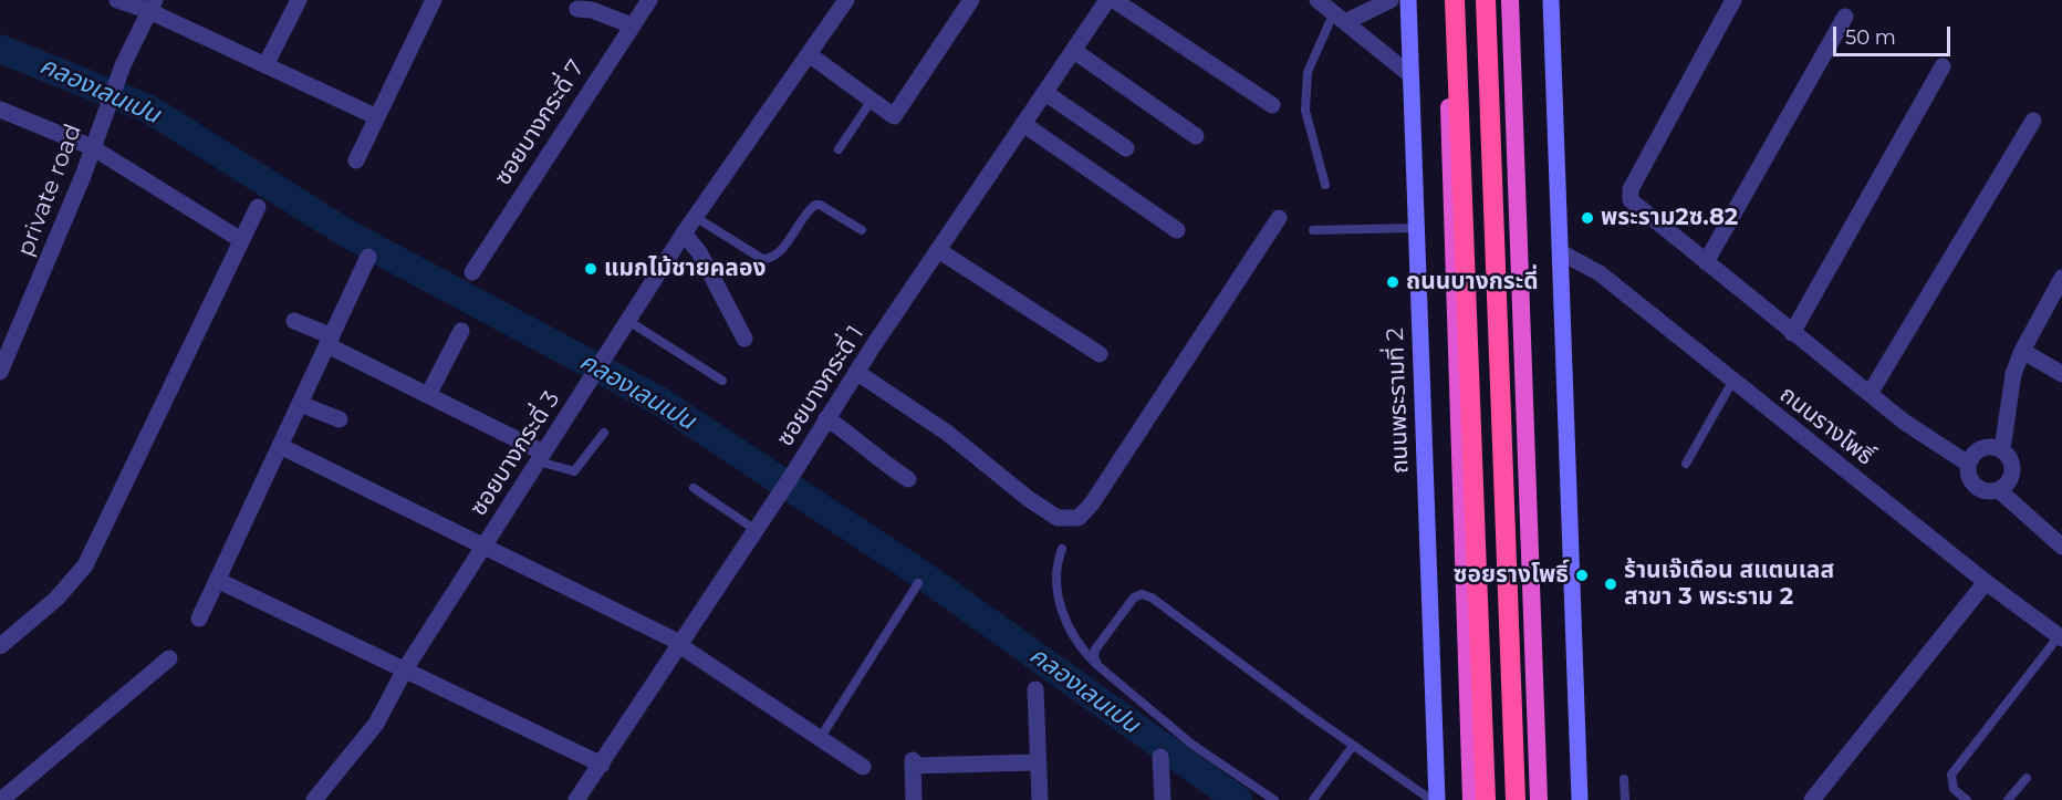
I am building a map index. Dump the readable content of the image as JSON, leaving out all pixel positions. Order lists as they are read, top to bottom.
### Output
{
  "streets": {
    "main road": ["ถนนพระรามที่ 2"],
    "street": [
      "ซอยบางกระดี่ 7",
      "private road",
      "ซอยบางกระดี่ 1",
      "ถนนรางโพธิ์",
      "ซอยบางกระดี่ 3"
    ]
  },
  "water": ["คลองเลนเปน"],
  "places": [
    "พระราม2ซ.82",
    "แมกไม้ชายคลอง",
    "ถนนบางกระดี่",
    "ซอยรางโพธิ์",
    "ร้านเจ๊เดือน สแตนเลส สาขา 3 พระราม 2"
  ],
  "scale_bar": "50 m"
}
